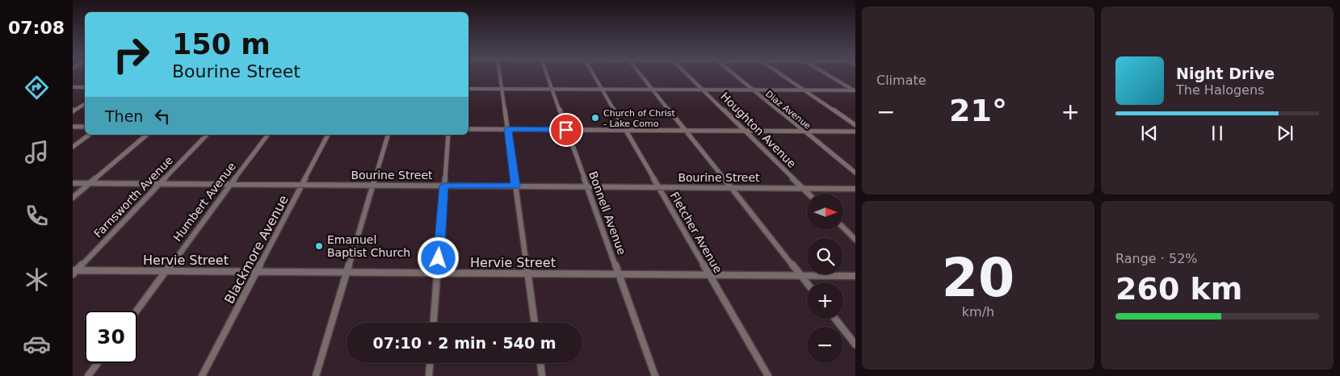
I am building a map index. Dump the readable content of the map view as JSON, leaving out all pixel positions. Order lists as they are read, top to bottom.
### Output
{
  "streets": {
    "street": [
      "Diaz Avenue",
      "Houghton Avenue",
      "Bourine Street",
      "Farnsworth Avenue",
      "Humbert Avenue",
      "Bonnell Avenue",
      "Fletcher Avenue",
      "Blackmore Avenue",
      "Hervie Street"
    ]
  },
  "crossings": [
    ["Houghton Avenue", "Bourine Street"],
    ["Bourine Street", "Farnsworth Avenue"],
    ["Bourine Street", "Humbert Avenue"],
    ["Bourine Street", "Bonnell Avenue"],
    ["Bourine Street", "Fletcher Avenue"],
    ["Bourine Street", "Blackmore Avenue"],
    ["Farnsworth Avenue", "Hervie Street"],
    ["Humbert Avenue", "Hervie Street"],
    ["Bonnell Avenue", "Hervie Street"],
    ["Fletcher Avenue", "Hervie Street"],
    ["Blackmore Avenue", "Hervie Street"]
  ],
  "places": ["Church of Christ - Lake Como", "Emanuel Baptist Church"],
  "north": "right",
  "page": {
    "tabs": "07:08",
    "tile": [
      "Climate",
      ["20", "km/h"],
      ["Range · 52%", "260 km"]
    ],
    "turn": ["150 m", "Bourine Street"],
    "song": ["Night Drive", "The Halogens"],
    "heat": ["−", "21°", "+"],
    "then": "Then",
    "map_buttons": ["+", "−"],
    "limit": "30",
    "trip": "07:10 · 2 min · 540 m"
  }
}
